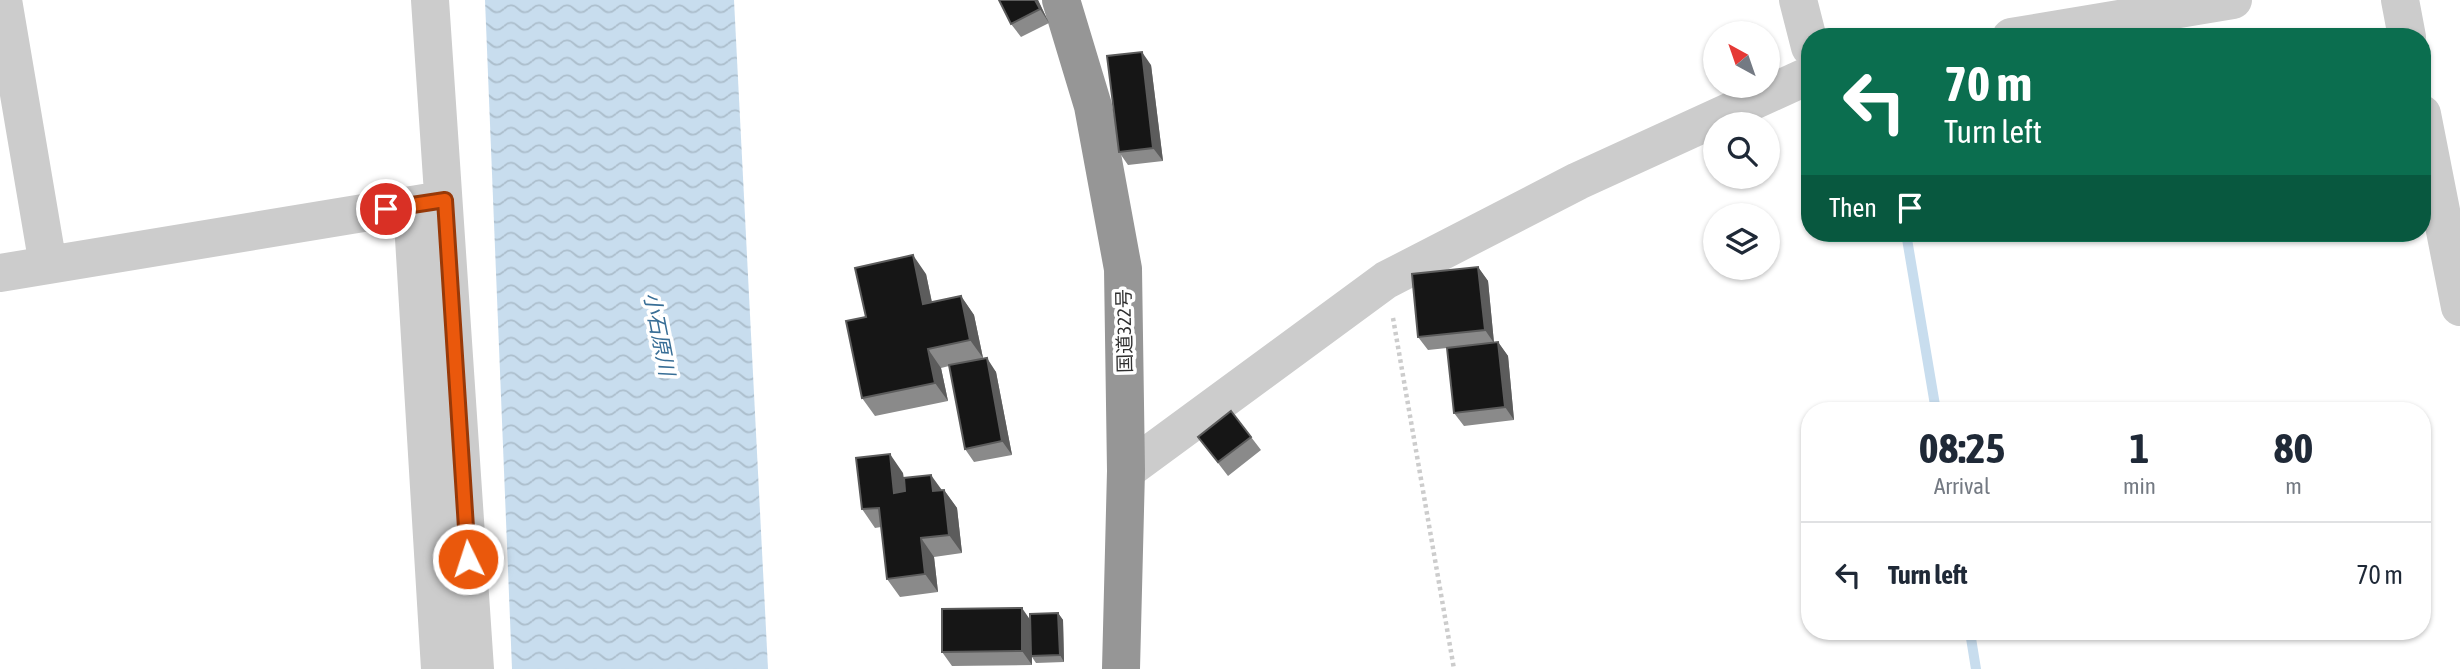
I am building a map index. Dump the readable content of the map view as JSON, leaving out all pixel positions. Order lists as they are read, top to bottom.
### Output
{
  "streets": {
    "highway": ["国道322号"]
  },
  "water": ["小石原川"],
  "north": "top left",
  "page": {
    "turn": ["70 m", "Turn left"],
    "then": "Then",
    "eta": [
      "08:25",
      "Arrival",
      "1",
      "min",
      "80",
      "m"
    ],
    "list": [
      {
        "name": "Turn left",
        "value": "70 m"
      }
    ]
  }
}
